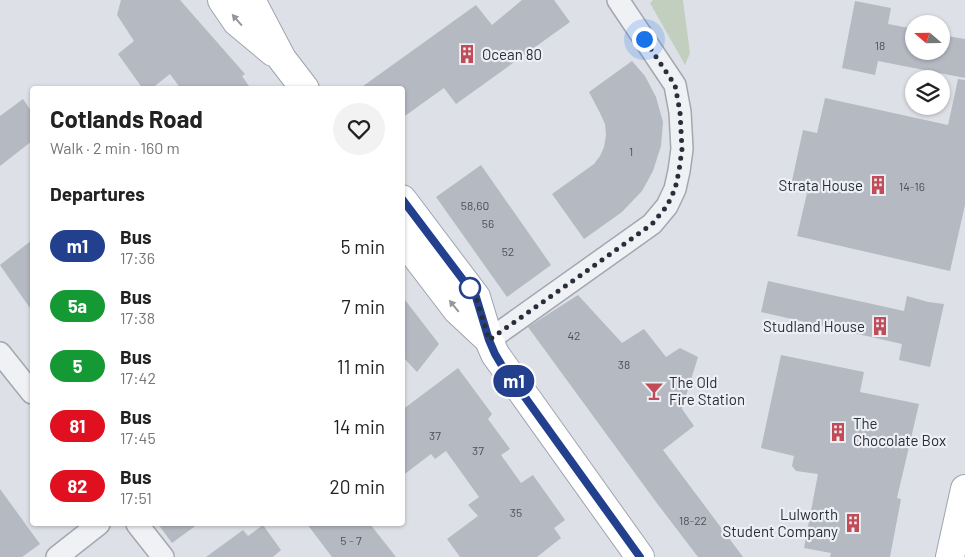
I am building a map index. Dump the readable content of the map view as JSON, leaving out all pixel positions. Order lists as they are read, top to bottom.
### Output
{
  "places": {
    "building": [
      "Ocean 80",
      "Strata House",
      "Studland House",
      "The Chocolate Box",
      "Lulworth Student Company"
    ],
    "bar": ["The Old Fire Station"]
  },
  "lines": ["bus line m1"],
  "house_numbers": [
    "18",
    "1",
    "14-16",
    "58,60",
    "56",
    "52",
    "42",
    "38",
    "37",
    "37",
    "35",
    "18-22",
    "5 - 7"
  ],
  "north": "left",
  "page": {
    "on_map": "m1",
    "heading": [
      ["Cotlands Road", "Walk · 2 min · 160 m"],
      "Departures"
    ],
    "list": [
      {
        "mark": "m1",
        "name": "Bus",
        "note": "17:36",
        "value": "5 min"
      },
      {
        "mark": "5a",
        "name": "Bus",
        "note": "17:38",
        "value": "7 min"
      },
      {
        "mark": "5",
        "name": "Bus",
        "note": "17:42",
        "value": "11 min"
      },
      {
        "mark": "81",
        "name": "Bus",
        "note": "17:45",
        "value": "14 min"
      },
      {
        "mark": "82",
        "name": "Bus",
        "note": "17:51",
        "value": "20 min"
      }
    ]
  }
}
